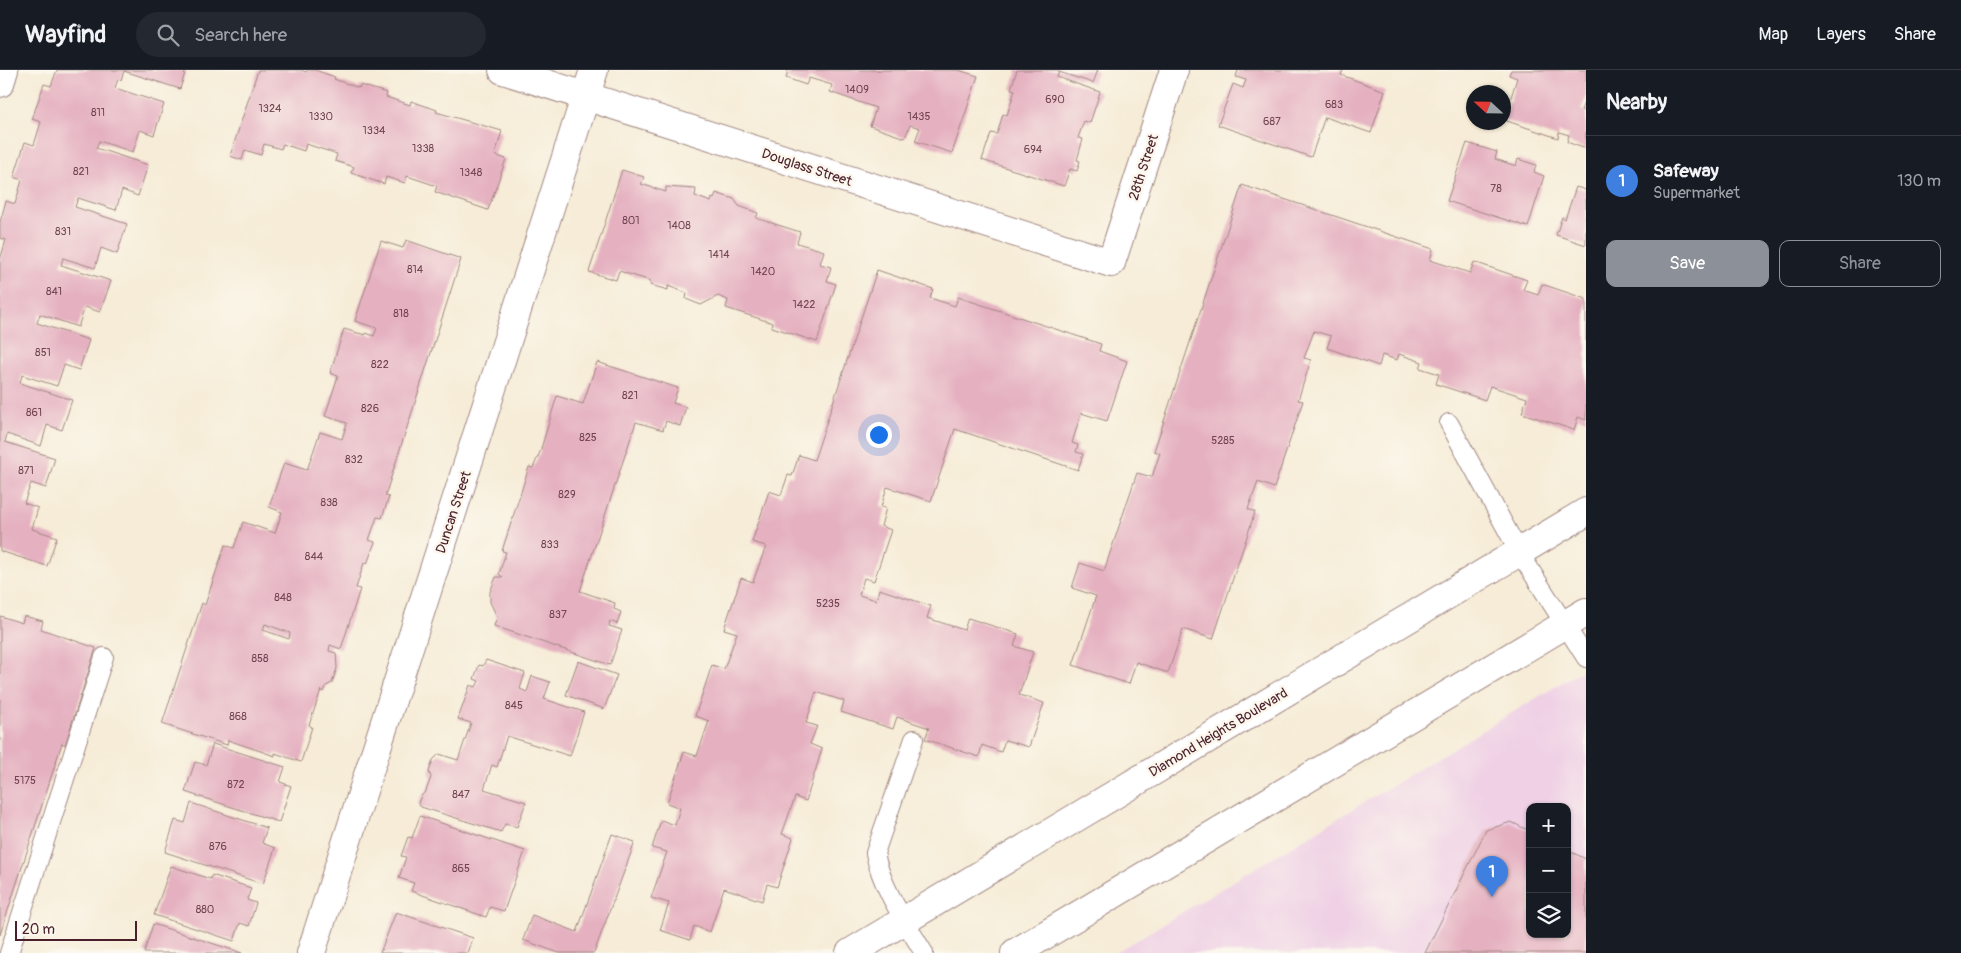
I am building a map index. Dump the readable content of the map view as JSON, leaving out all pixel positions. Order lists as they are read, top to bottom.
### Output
{
  "streets": {
    "street": [
      "Douglass Street",
      "28th Street",
      "Duncan Street",
      "Diamond Heights Boulevard"
    ]
  },
  "crossings": [
    ["Douglass Street", "28th Street"],
    ["Douglass Street", "Duncan Street"]
  ],
  "house_numbers": [
    "1409",
    "690",
    "683",
    "1324",
    "811",
    "1330",
    "1435",
    "687",
    "1334",
    "1338",
    "694",
    "821",
    "1348",
    "78",
    "801",
    "1408",
    "831",
    "1414",
    "814",
    "1420",
    "841",
    "1422",
    "818",
    "851",
    "822",
    "821",
    "826",
    "861",
    "825",
    "5285",
    "832",
    "871",
    "829",
    "838",
    "833",
    "844",
    "848",
    "5235",
    "837",
    "858",
    "845",
    "868",
    "5175",
    "872",
    "847",
    "876",
    "865",
    "880"
  ],
  "scale_bar": "20 m",
  "north": "left",
  "page": {
    "header": "Wayfind",
    "search": "Search here",
    "nav": ["Map", "Layers", "Share"],
    "heading": "Nearby",
    "list": [
      {
        "mark": "1",
        "name": "Safeway",
        "note": "Supermarket",
        "value": "130 m"
      }
    ],
    "buttons": ["Save", "Share"],
    "map_buttons": ["+", "−"],
    "pins": "1",
    "scale": "20 m"
  }
}
